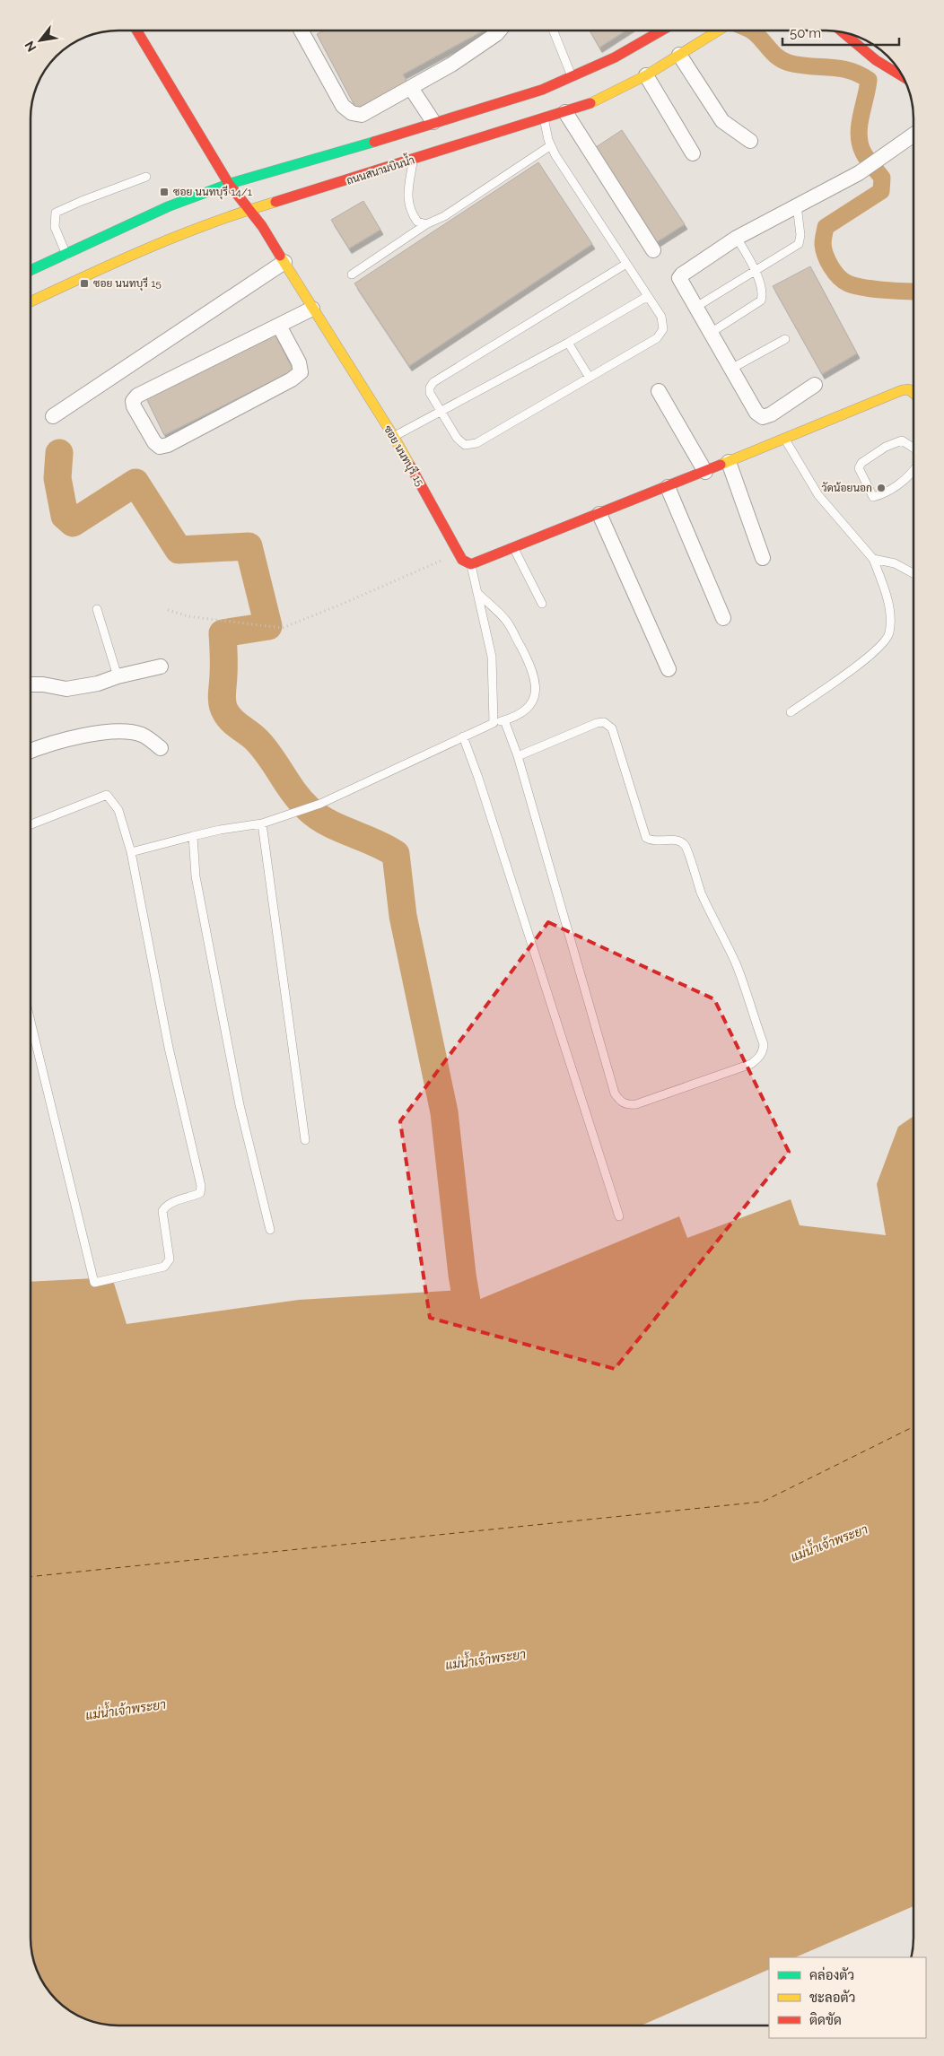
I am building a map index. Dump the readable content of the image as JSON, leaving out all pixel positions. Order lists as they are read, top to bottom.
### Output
{
  "streets": {
    "main road": ["ถนนสนามบินน้ำ", "ซอย นนทบุรี 15"]
  },
  "crossings": [
    ["ถนนสนามบินน้ำ", "ซอย นนทบุรี 15"]
  ],
  "water": ["แม่น้ำเจ้าพระยา"],
  "places": {
    "transit": ["ซอย นนทบุรี 14/1", "ซอย นนทบุรี 15"],
    "other": ["วัดน้อยนอก"]
  },
  "legend": ["คล่องตัว", "ชะลอตัว", "ติดขัด"],
  "scale_bar": "50 m",
  "north": "bottom left"
}
